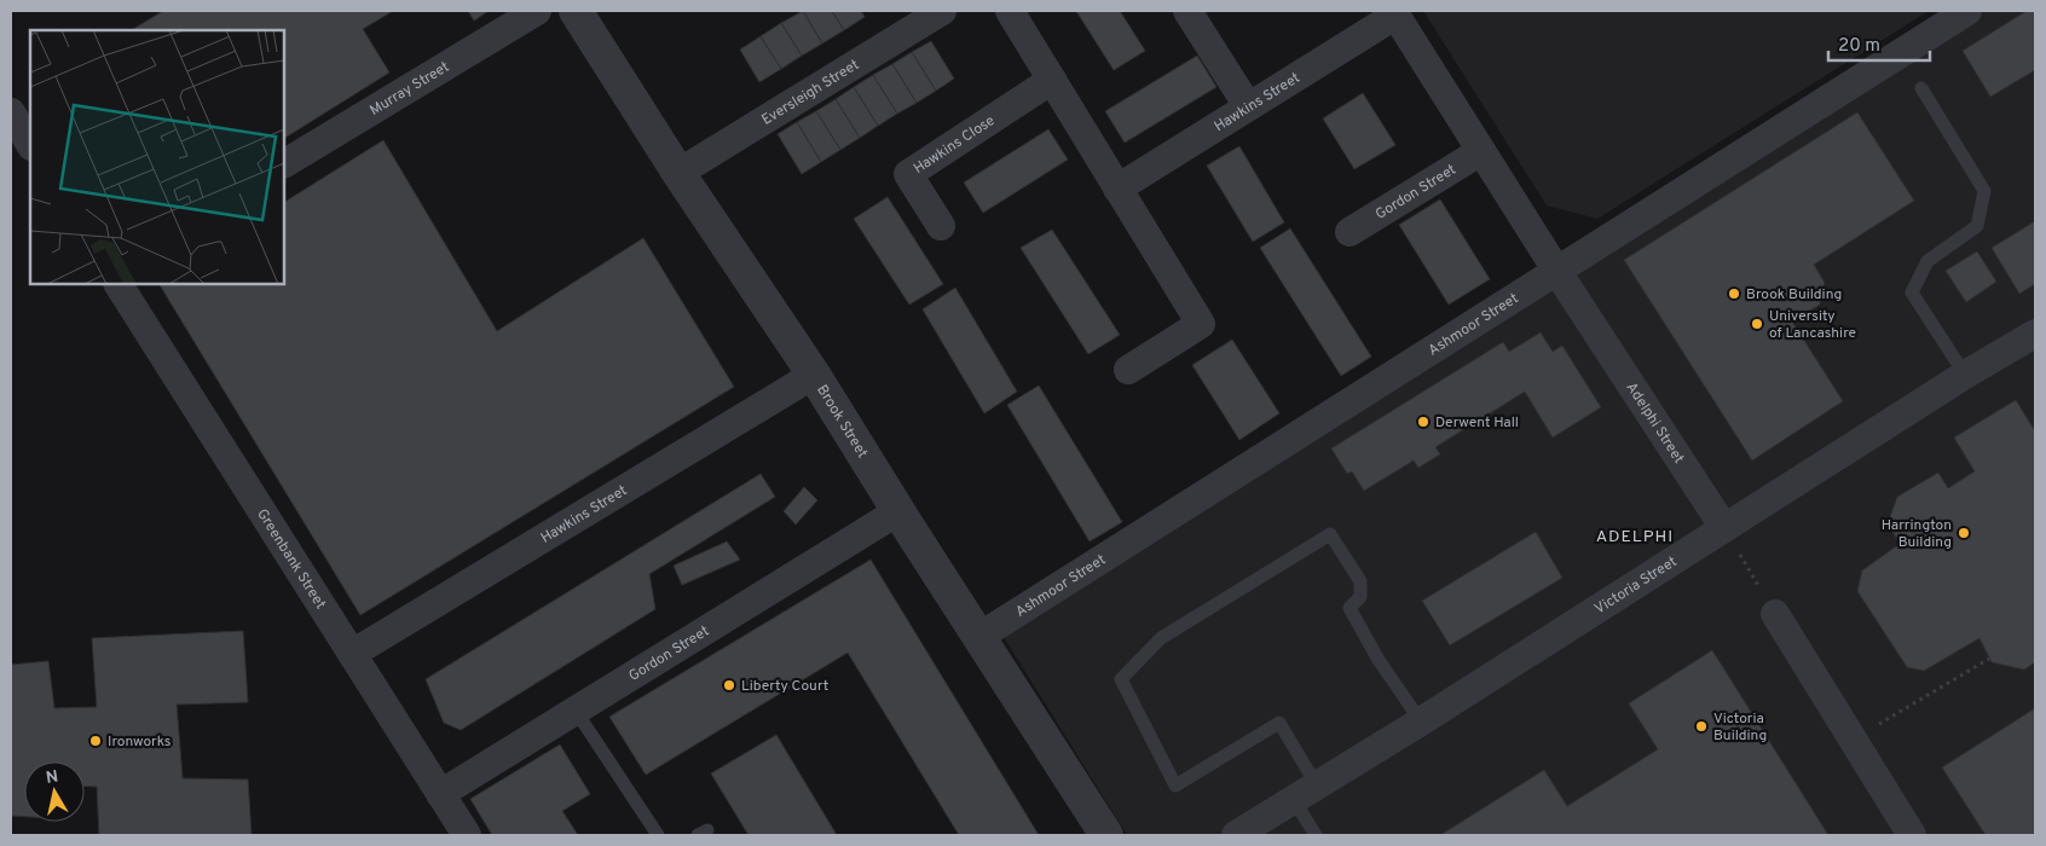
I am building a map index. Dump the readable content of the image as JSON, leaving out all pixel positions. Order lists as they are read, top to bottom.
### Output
{
  "streets": {
    "street": [
      "Murray Street",
      "Eversleigh Street",
      "Hawkins Street",
      "Hawkins Close",
      "Gordon Street",
      "Ashmoor Street",
      "Brook Street",
      "Adelphi Street",
      "Greenbank Street",
      "Victoria Street"
    ]
  },
  "crossings": [
    ["Eversleigh Street", "Brook Street"],
    ["Hawkins Street", "Brook Street"],
    ["Hawkins Street", "Adelphi Street"],
    ["Hawkins Street", "Greenbank Street"],
    ["Gordon Street", "Brook Street"],
    ["Gordon Street", "Adelphi Street"],
    ["Gordon Street", "Greenbank Street"],
    ["Ashmoor Street", "Brook Street"],
    ["Ashmoor Street", "Adelphi Street"],
    ["Adelphi Street", "Victoria Street"]
  ],
  "districts": ["ADELPHI"],
  "places": [
    "Brook Building",
    "University of Lancashire",
    "Derwent Hall",
    "Harrington Building",
    "Liberty Court",
    "Victoria Building",
    "Ironworks"
  ],
  "scale_bar": "20 m",
  "north": "top"
}
